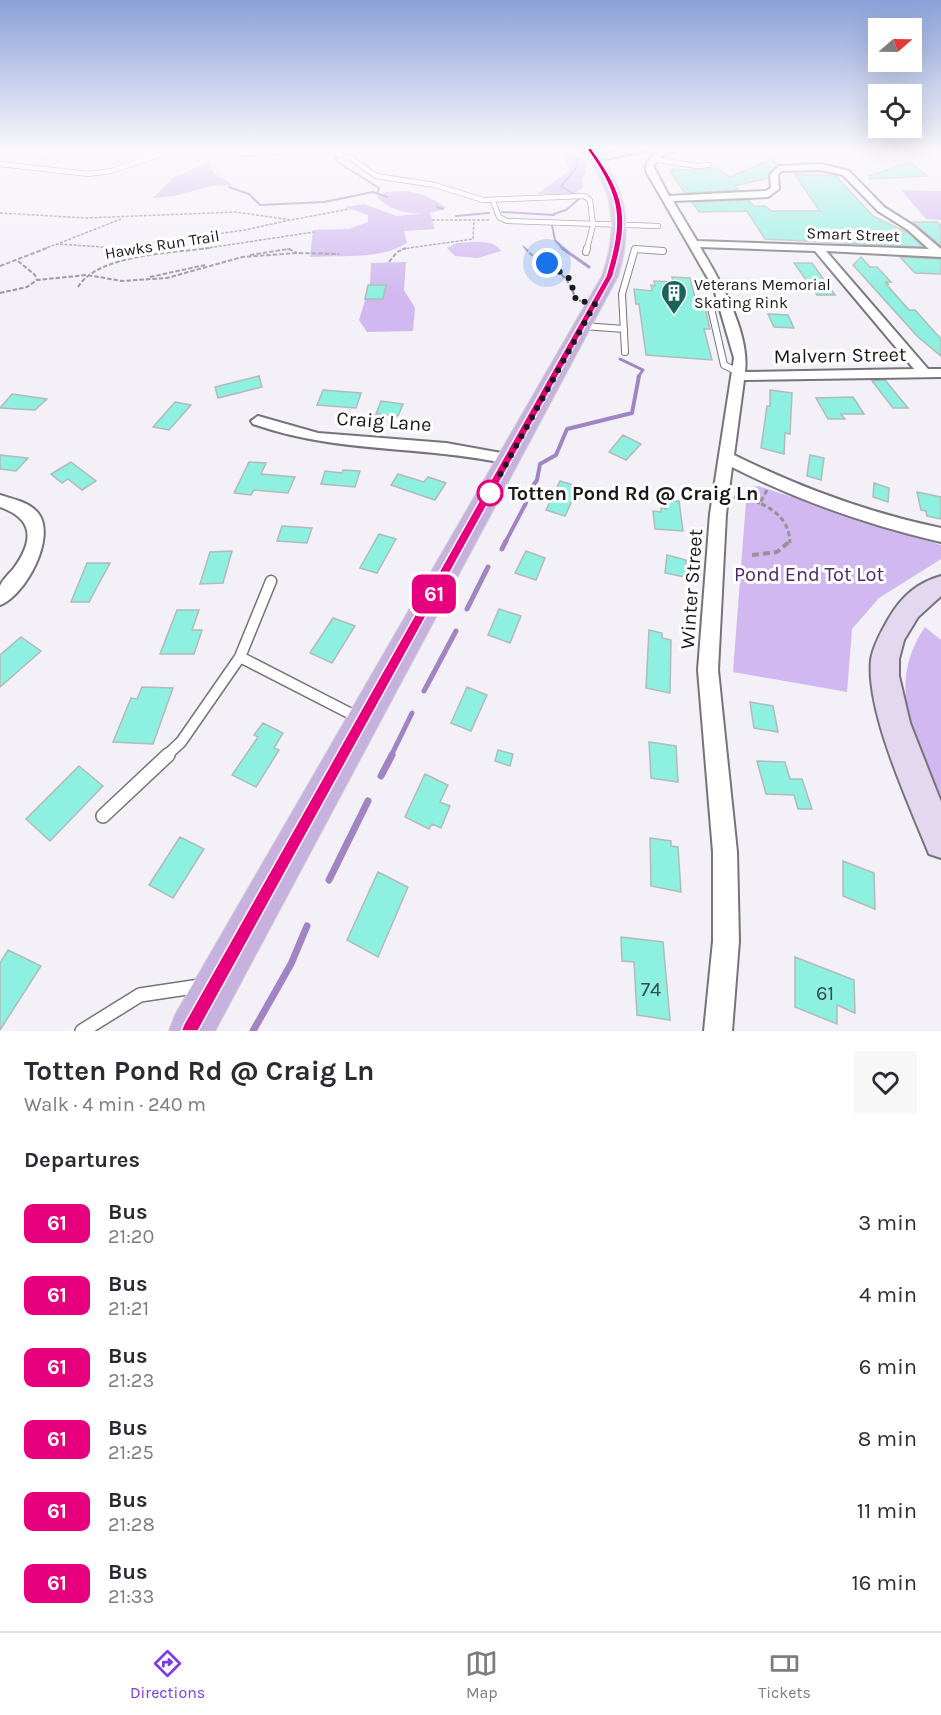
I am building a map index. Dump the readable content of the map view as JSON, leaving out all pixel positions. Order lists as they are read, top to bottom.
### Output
{
  "streets": {
    "street": [
      "Smart Street",
      "Malvern Street",
      "Craig Lane",
      "Winter Street"
    ],
    "path": ["Hawks Run Trail"]
  },
  "crossings": [
    ["Smart Street", "Winter Street"],
    ["Malvern Street", "Winter Street"]
  ],
  "parks": ["Pond End Tot Lot"],
  "places": {
    "building": ["Veterans Memorial Skating Rink"],
    "other": ["Totten Pond Rd @ Craig Ln"]
  },
  "lines": ["bus line 61"],
  "house_numbers": ["74", "61"],
  "north": "right",
  "page": {
    "on_map": "61",
    "heading": [
      ["Totten Pond Rd @ Craig Ln", "Walk · 4 min · 240 m"],
      "Departures"
    ],
    "list": [
      {
        "mark": "61",
        "name": "Bus",
        "note": "21:20",
        "value": "3 min"
      },
      {
        "mark": "61",
        "name": "Bus",
        "note": "21:21",
        "value": "4 min"
      },
      {
        "mark": "61",
        "name": "Bus",
        "note": "21:23",
        "value": "6 min"
      },
      {
        "mark": "61",
        "name": "Bus",
        "note": "21:25",
        "value": "8 min"
      },
      {
        "mark": "61",
        "name": "Bus",
        "note": "21:28",
        "value": "11 min"
      },
      {
        "mark": "61",
        "name": "Bus",
        "note": "21:33",
        "value": "16 min"
      }
    ],
    "tabs": ["Directions", "Map", "Tickets"]
  }
}
